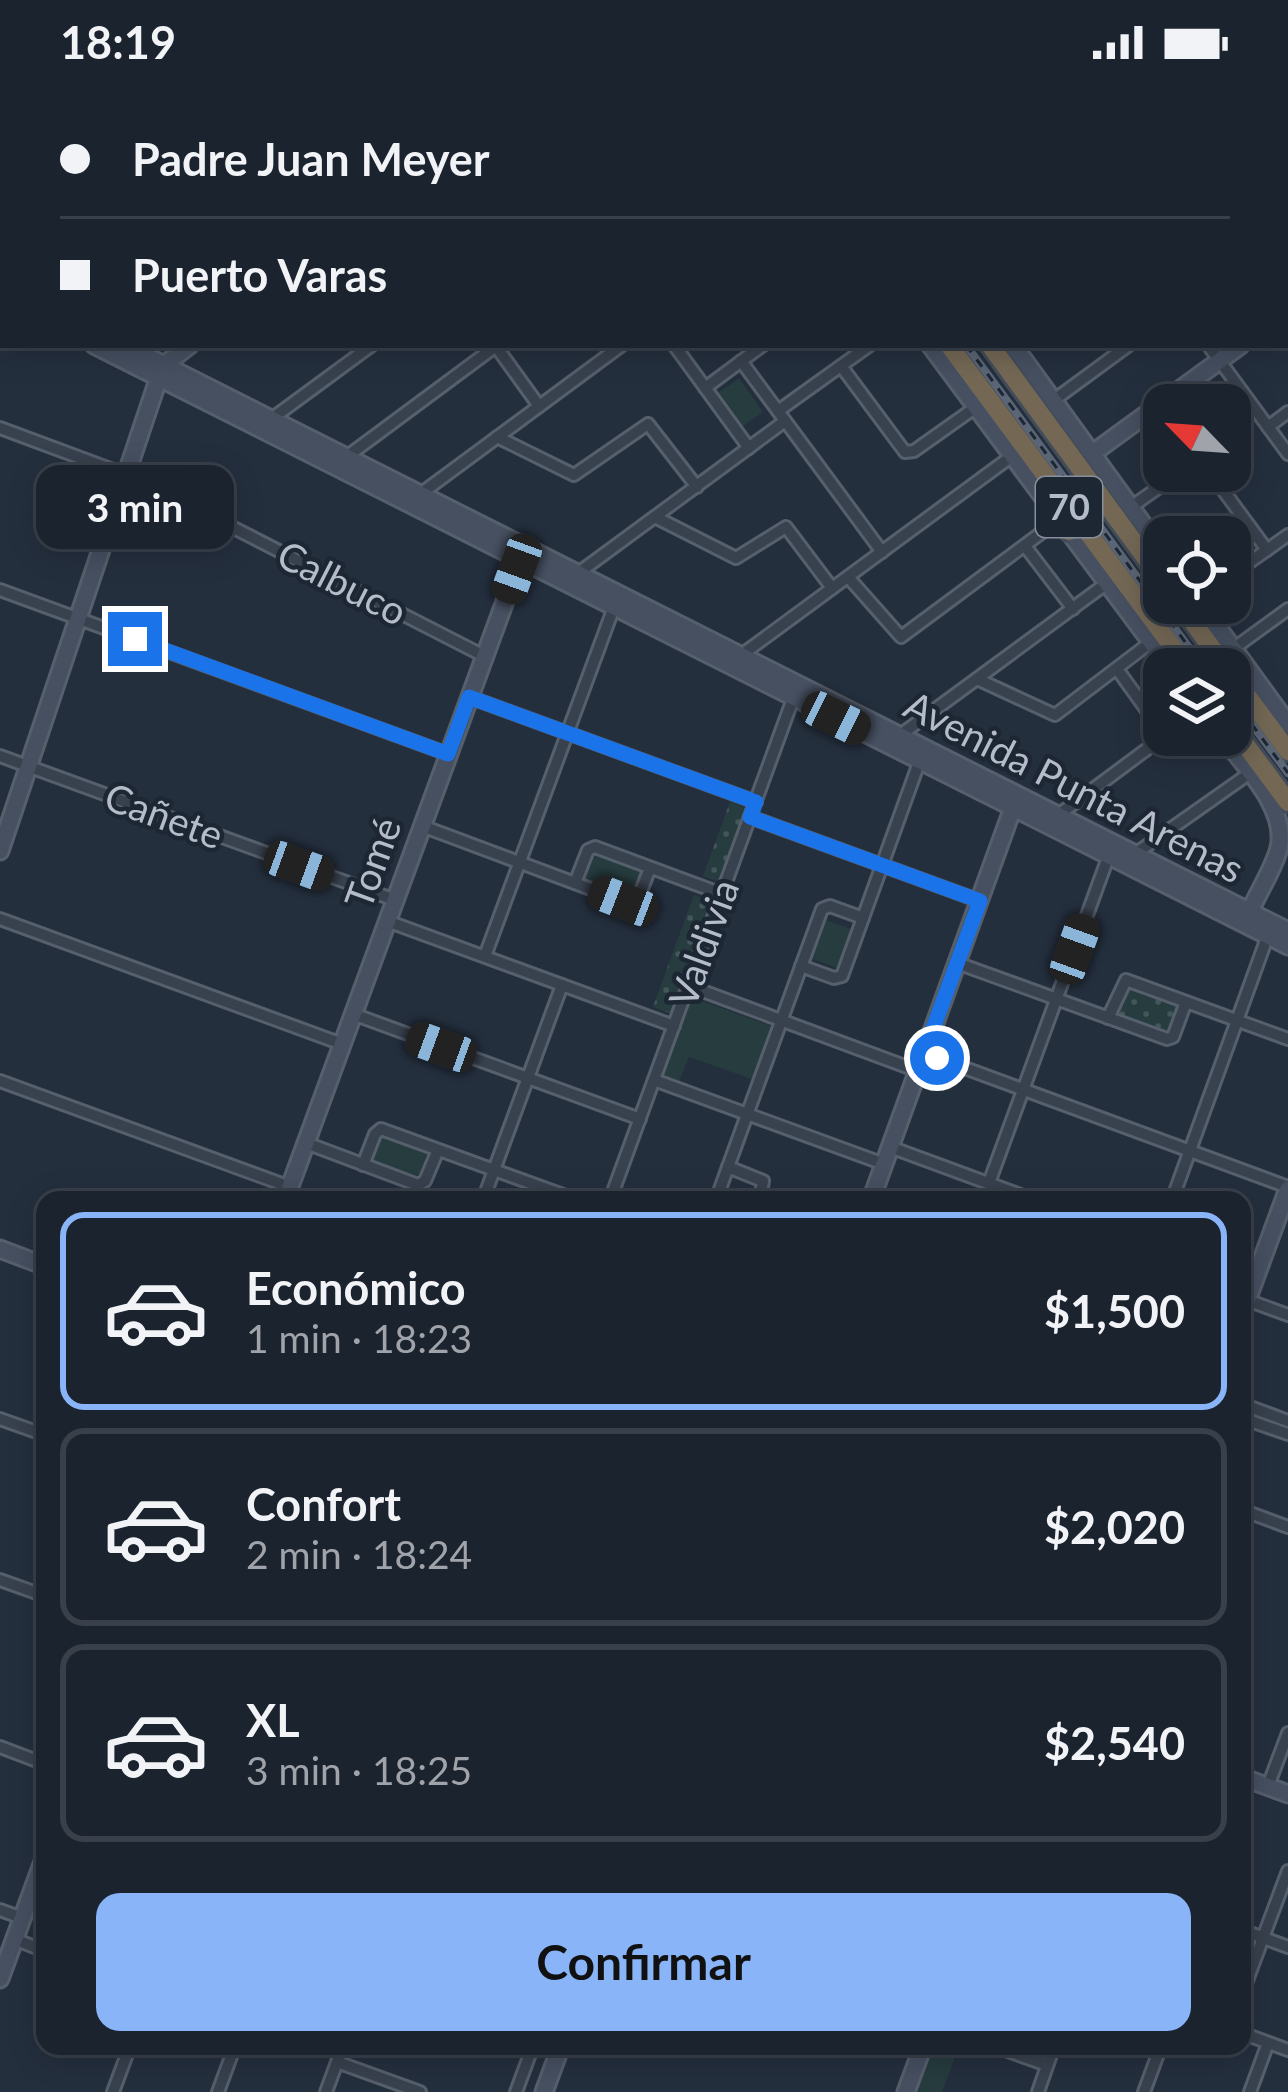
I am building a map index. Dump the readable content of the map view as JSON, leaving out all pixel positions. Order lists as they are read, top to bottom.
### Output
{
  "streets": {
    "highway": ["70"],
    "main road": ["Avenida Punta Arenas", "Tomé"],
    "street": ["Calbuco", "Cañete", "Valdivia"]
  },
  "crossings": [
    ["Calbuco", "Tomé"],
    ["Avenida Punta Arenas", "Tomé"],
    ["Avenida Punta Arenas", "Valdivia"],
    ["Cañete", "Tomé"]
  ],
  "north": "top left",
  "page": {
    "status": "18:19",
    "banner": ["Padre Juan Meyer", "Puerto Varas"],
    "bubble": "3 min",
    "list": [
      {
        "name": "Económico",
        "note": "1 min · 18:23",
        "value": "$1,500"
      },
      {
        "name": "Confort",
        "note": "2 min · 18:24",
        "value": "$2,020"
      },
      {
        "name": "XL",
        "note": "3 min · 18:25",
        "value": "$2,540"
      }
    ],
    "buttons": "Confirmar"
  }
}
